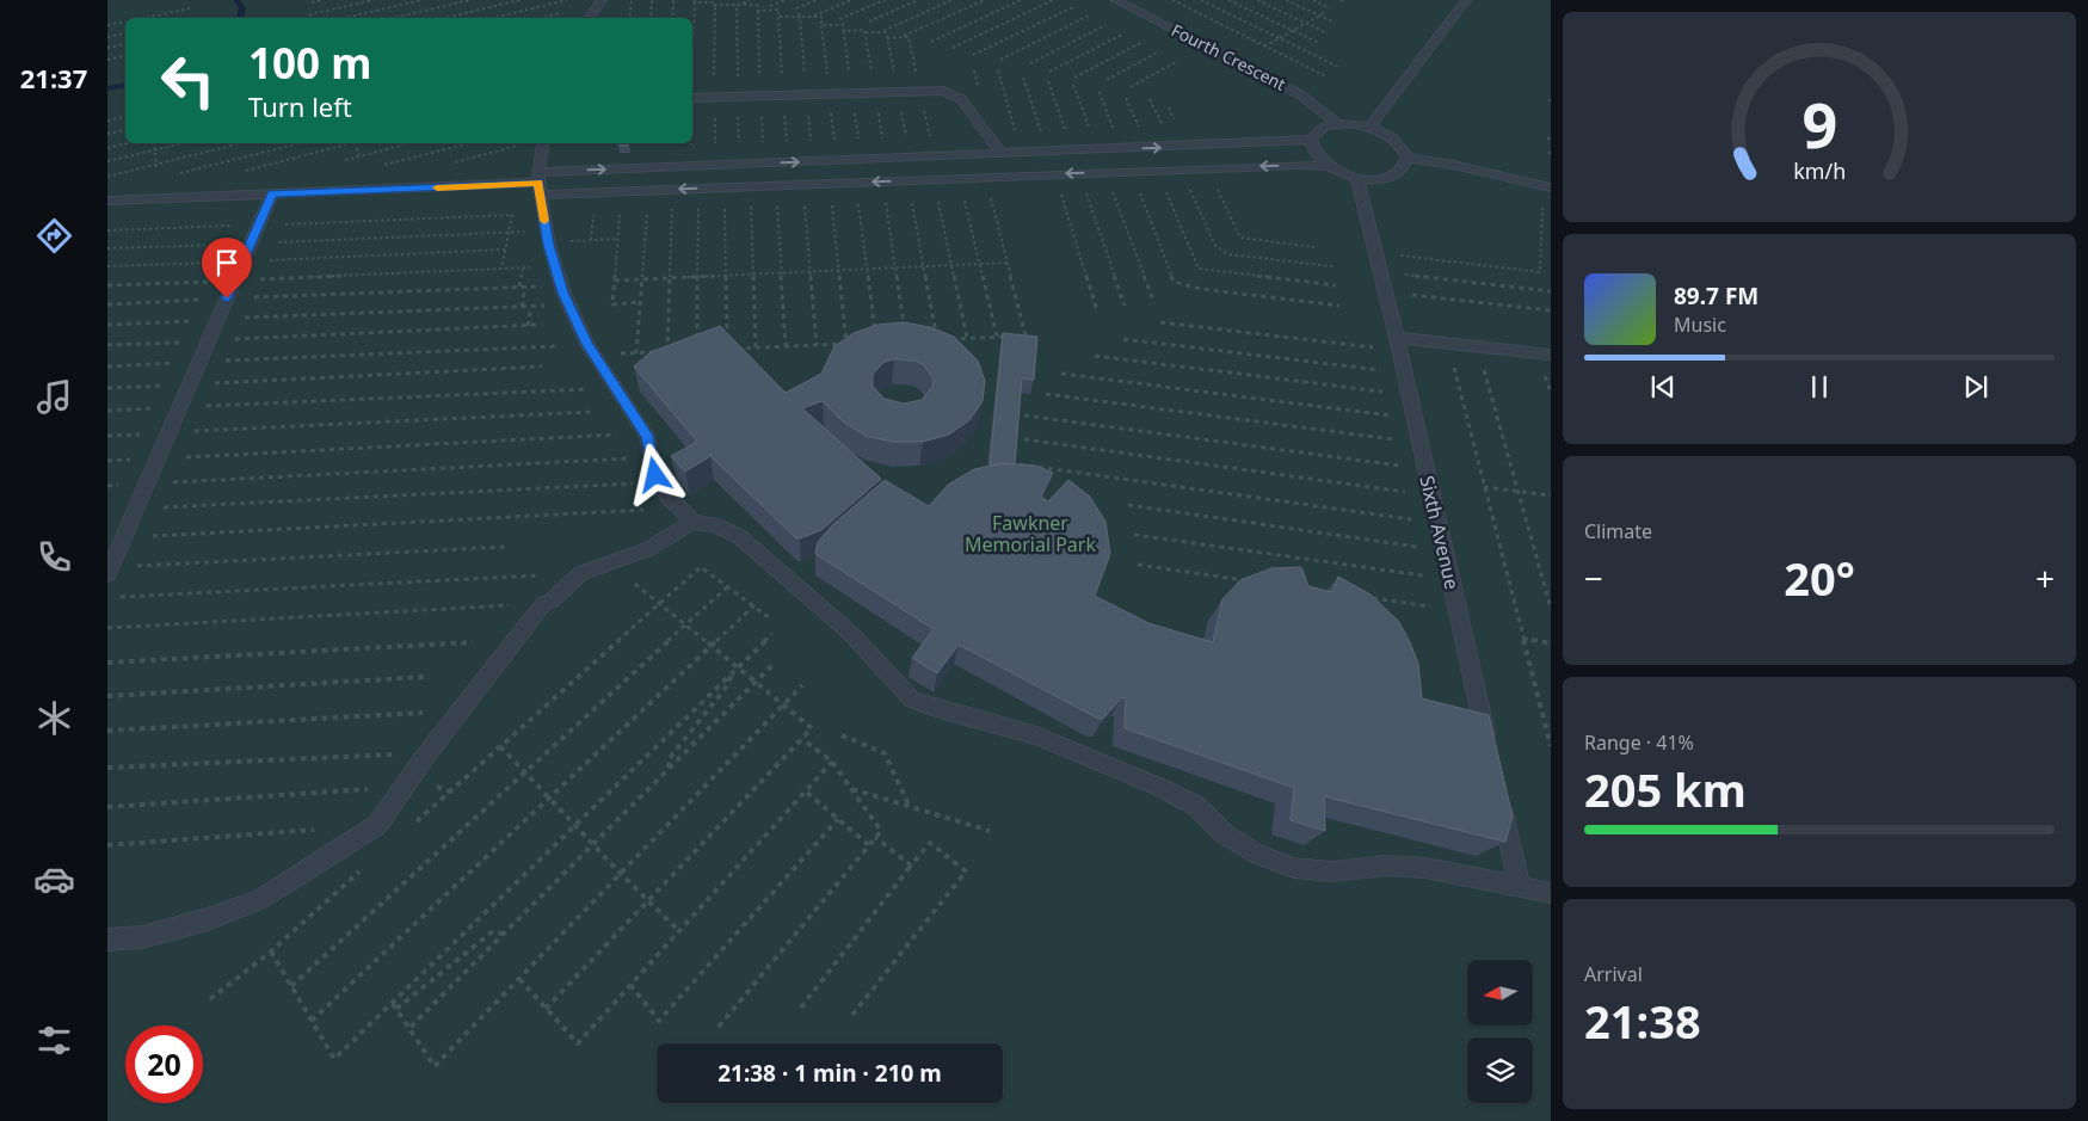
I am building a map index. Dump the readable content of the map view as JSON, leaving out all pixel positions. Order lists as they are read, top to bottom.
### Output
{
  "streets": {
    "lane": ["Fourth Crescent", "Sixth Avenue"]
  },
  "parks": ["Fawkner Memorial Park"],
  "north": "left",
  "page": {
    "tabs": "21:37",
    "turn": ["100 m", "Turn left"],
    "song": ["89.7 FM", "Music"],
    "tile": [
      "Climate",
      ["Range · 41%", "205 km"],
      ["Arrival", "21:38"]
    ],
    "heat": ["−", "20°", "+"],
    "limit": "20",
    "trip": "21:38 · 1 min · 210 m",
    "gauge": ["9", "km/h"]
  }
}
